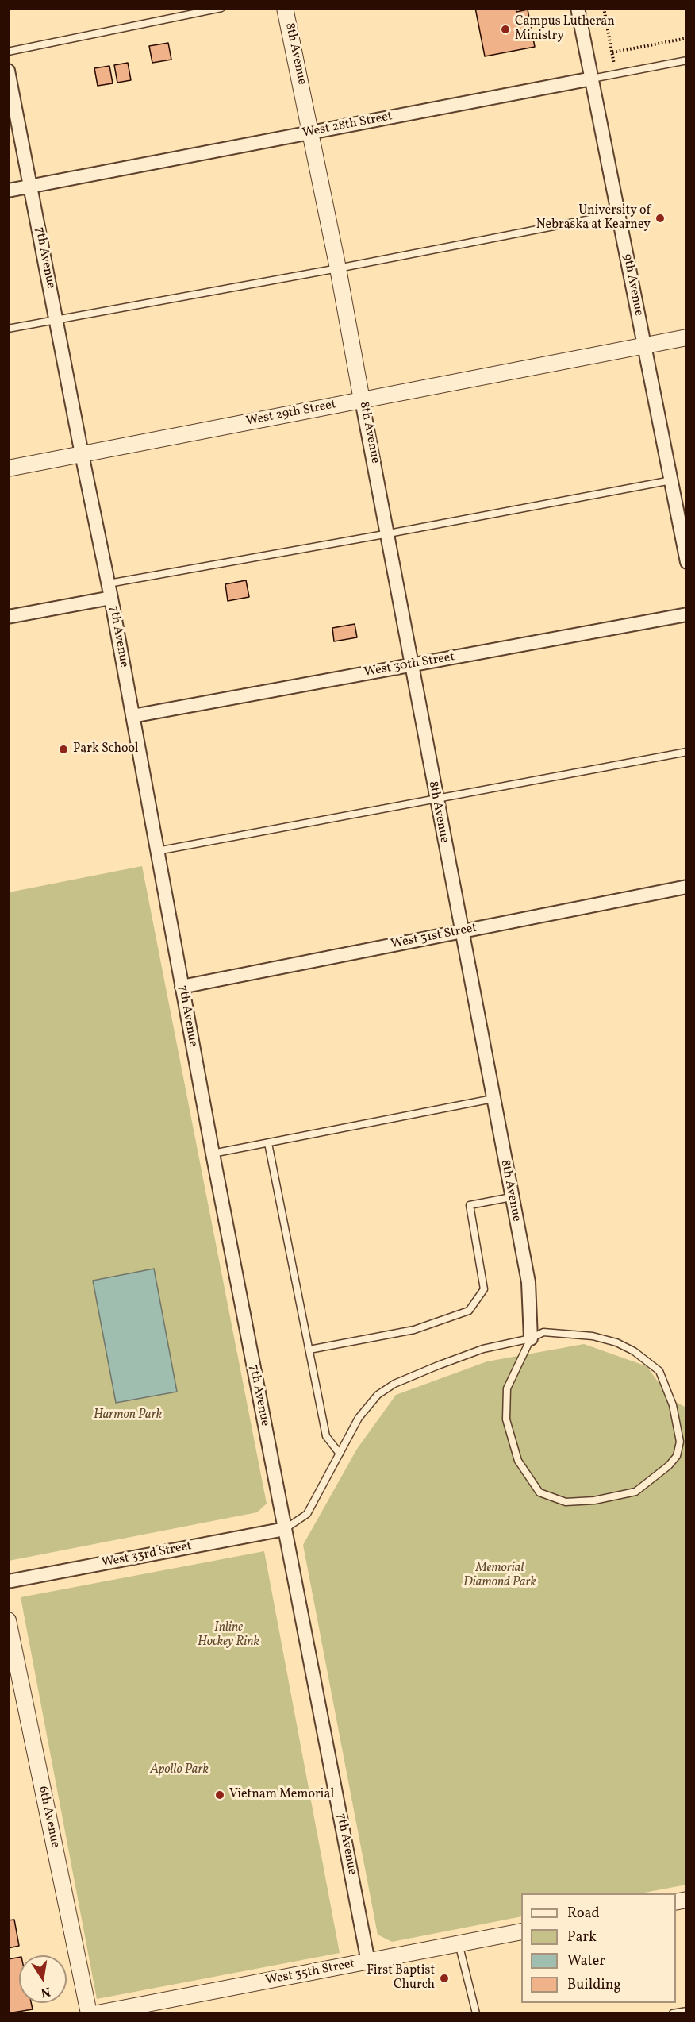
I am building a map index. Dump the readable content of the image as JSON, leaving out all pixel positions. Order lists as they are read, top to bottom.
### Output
{
  "streets": {
    "street": [
      "8th Avenue",
      "West 28th Street",
      "7th Avenue",
      "9th Avenue",
      "West 29th Street",
      "West 30th Street",
      "West 31st Street",
      "West 33rd Street",
      "6th Avenue",
      "West 35th Street"
    ]
  },
  "crossings": [
    ["8th Avenue", "West 28th Street"],
    ["8th Avenue", "West 29th Street"],
    ["8th Avenue", "West 30th Street"],
    ["8th Avenue", "West 31st Street"],
    ["West 28th Street", "7th Avenue"],
    ["West 28th Street", "9th Avenue"],
    ["7th Avenue", "West 29th Street"],
    ["7th Avenue", "West 30th Street"],
    ["7th Avenue", "West 31st Street"],
    ["7th Avenue", "West 33rd Street"],
    ["7th Avenue", "West 35th Street"],
    ["9th Avenue", "West 29th Street"]
  ],
  "parks": [
    "Harmon Park",
    "Memorial Diamond Park",
    "Inline Hockey Rink",
    "Apollo Park"
  ],
  "places": [
    "Campus Lutheran Ministry",
    "University of Nebraska at Kearney",
    "Park School",
    "Vietnam Memorial",
    "First Baptist Church"
  ],
  "legend": [
    "Road",
    "Park",
    "Water",
    "Building"
  ],
  "north": "bottom"
}
